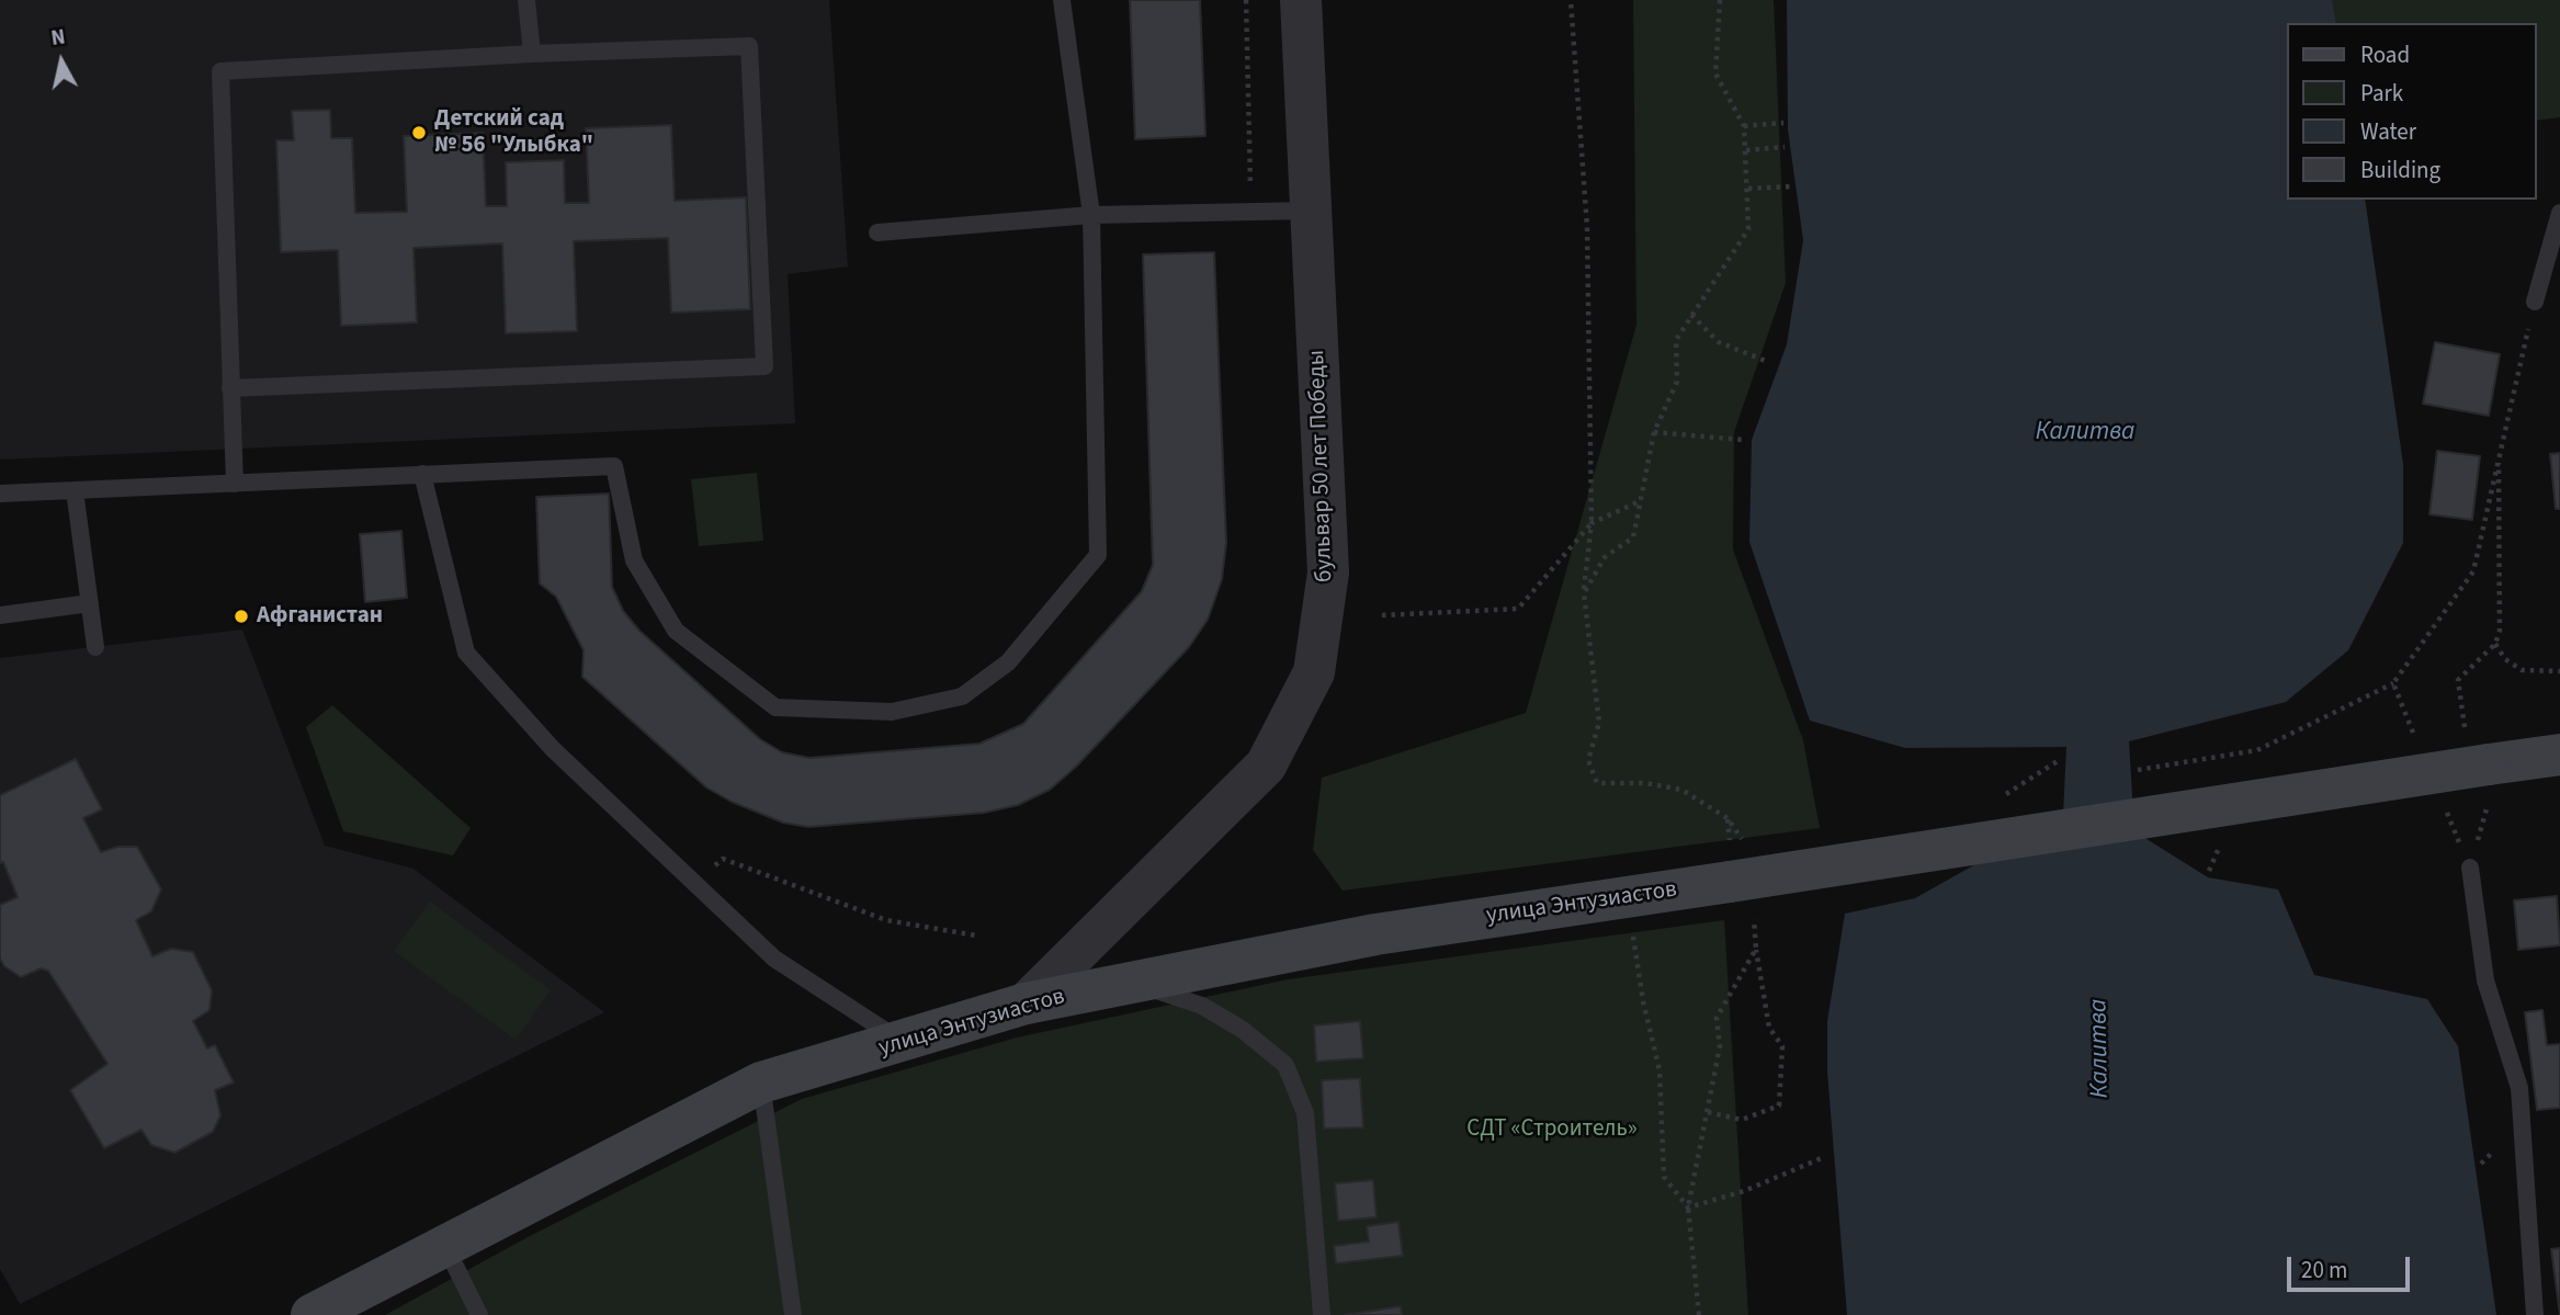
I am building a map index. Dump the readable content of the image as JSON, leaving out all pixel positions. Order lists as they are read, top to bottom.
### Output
{
  "streets": {
    "main road": ["улица Энтузиастов"],
    "street": ["бульвар 50 лет Победы"]
  },
  "crossings": [
    ["бульвар 50 лет Победы", "улица Энтузиастов"]
  ],
  "water": ["Калитва"],
  "parks": ["СДТ «Строитель»"],
  "places": ["Детский сад № 56 \"Улыбка\"", "Афганистан"],
  "legend": [
    "Road",
    "Park",
    "Water",
    "Building"
  ],
  "scale_bar": "20 m",
  "north": "top"
}
